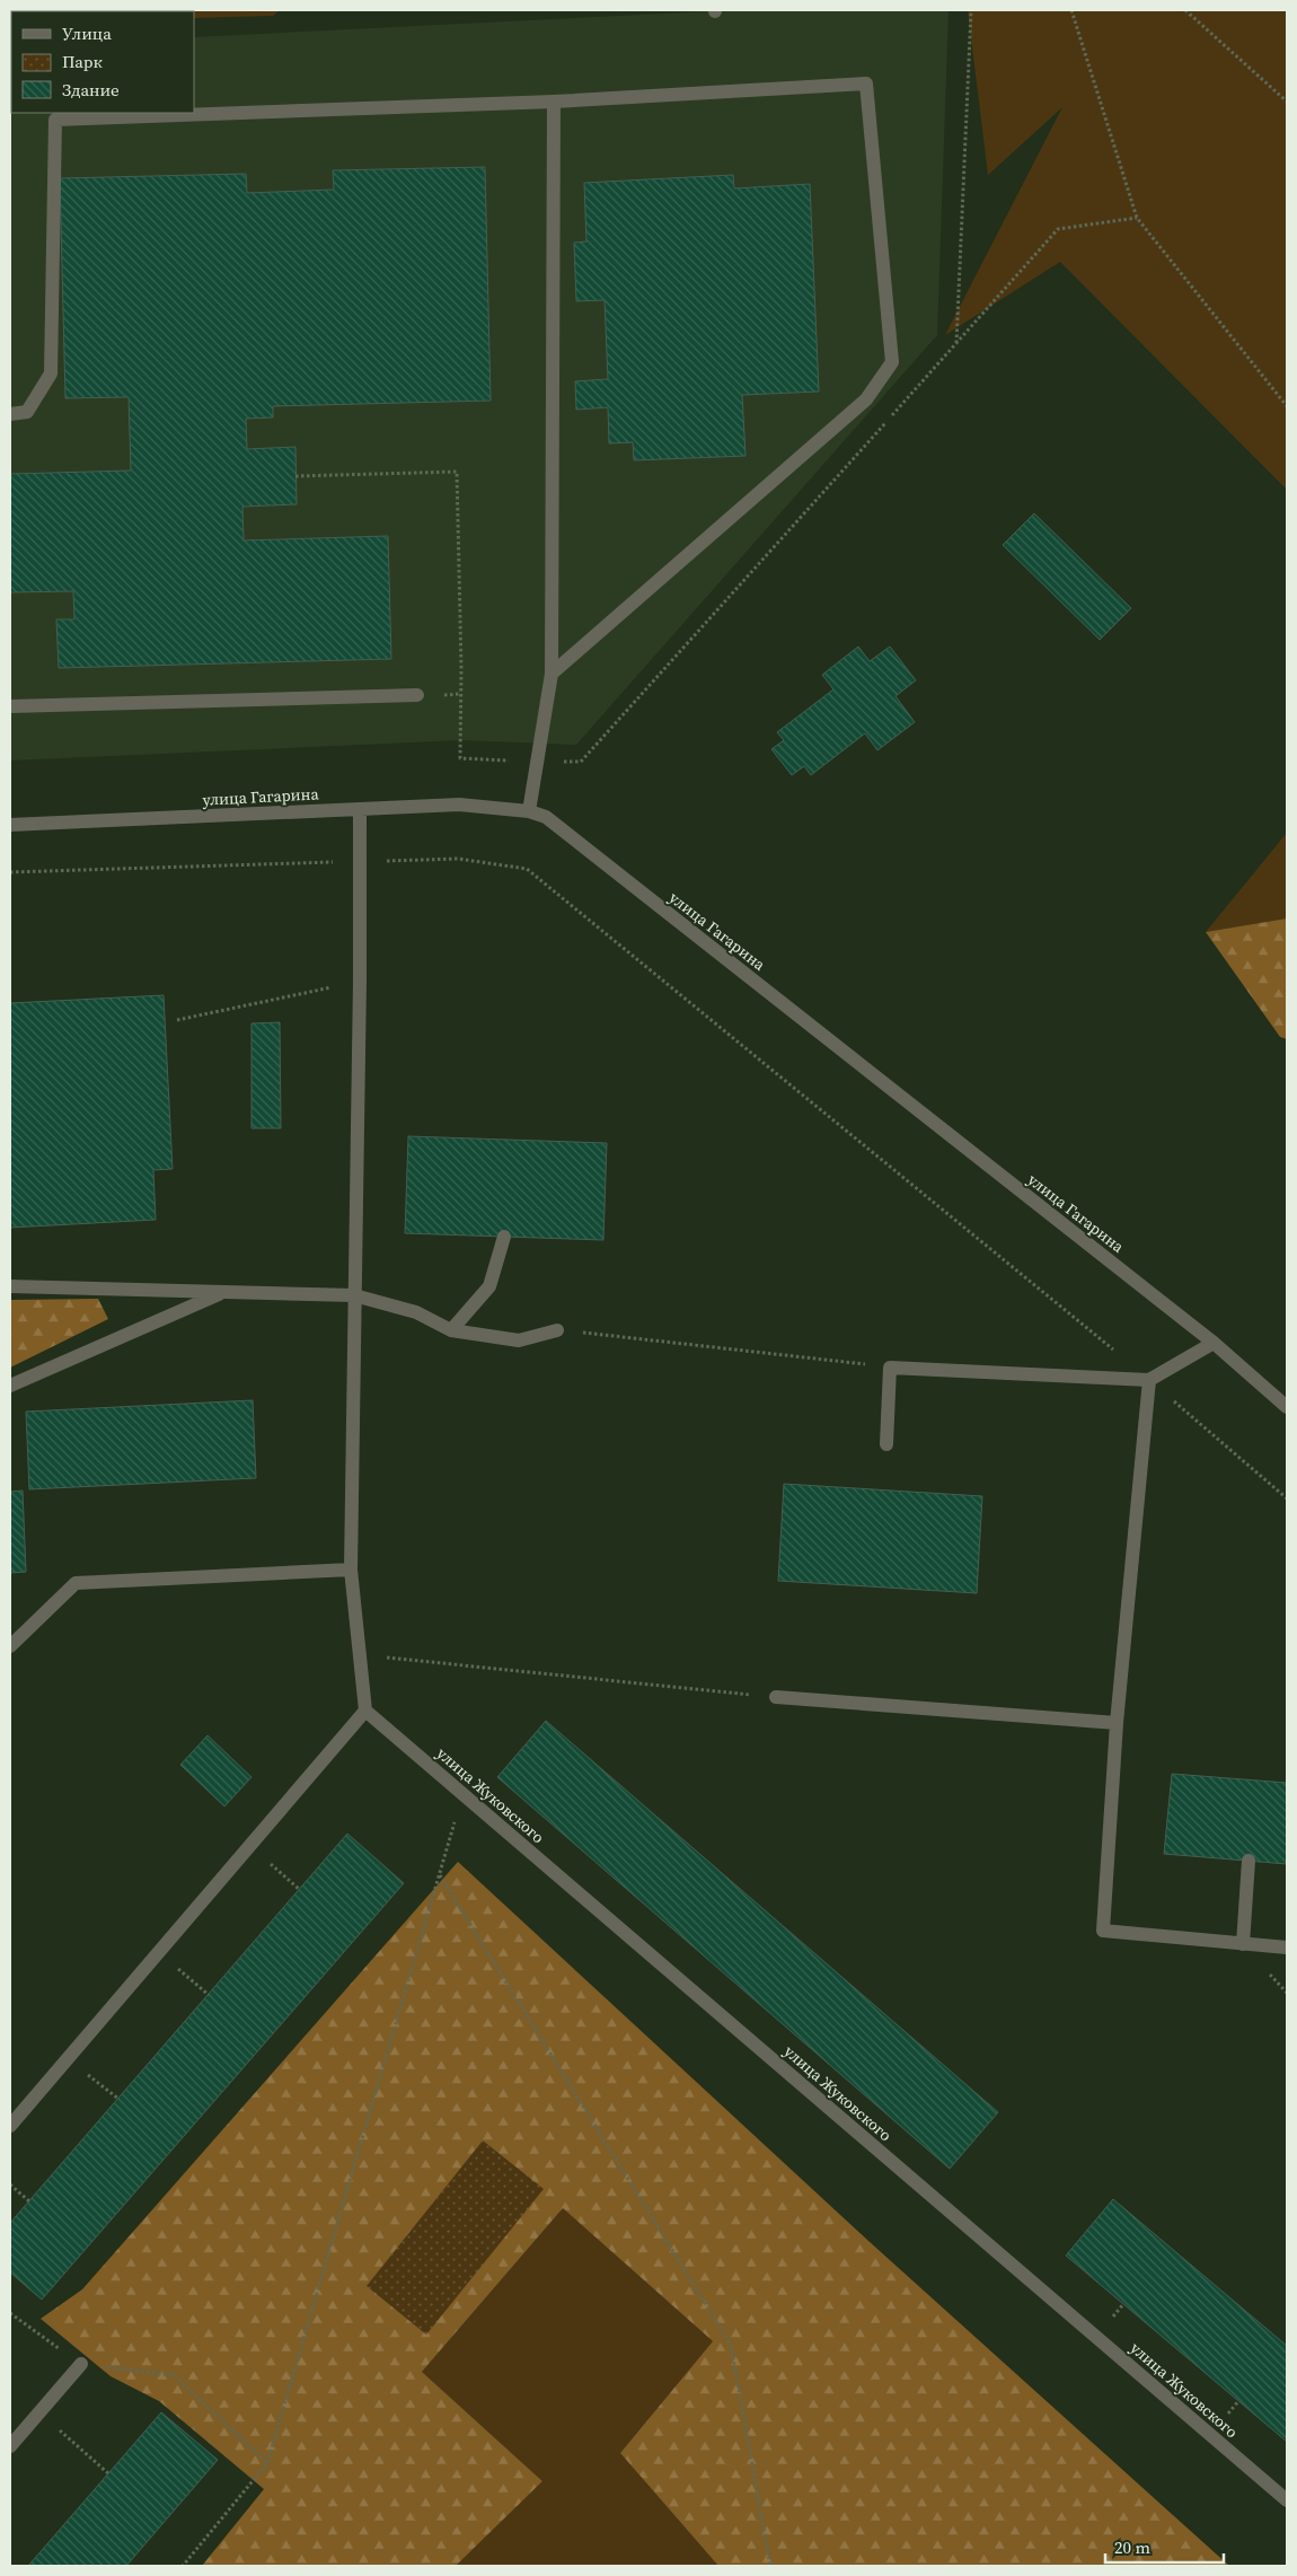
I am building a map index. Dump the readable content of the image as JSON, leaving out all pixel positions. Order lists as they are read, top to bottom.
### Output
{
  "streets": {
    "street": ["улица Гагарина", "улица Жуковского"]
  },
  "legend": ["Улица", "Парк", "Здание"],
  "scale_bar": "20 m"
}
